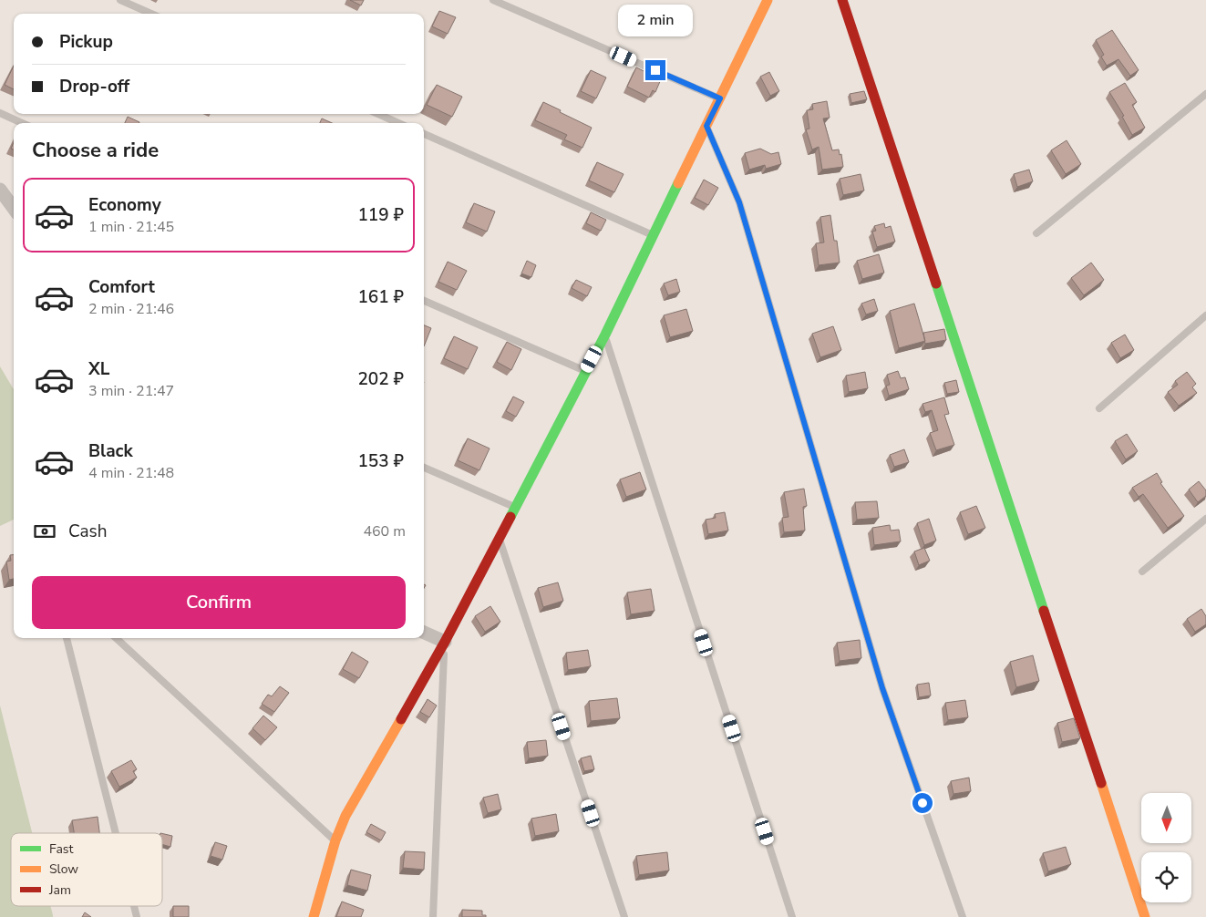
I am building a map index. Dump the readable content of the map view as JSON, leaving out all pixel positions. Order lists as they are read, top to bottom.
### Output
{
  "legend": ["Fast", "Slow", "Jam"],
  "north": "bottom",
  "page": {
    "bubble": "2 min",
    "banner": ["Pickup", "Drop-off"],
    "heading": "Choose a ride",
    "list": [
      {
        "name": "Economy",
        "note": "1 min · 21:45",
        "value": "119 ₽"
      },
      {
        "name": "Comfort",
        "note": "2 min · 21:46",
        "value": "161 ₽"
      },
      {
        "name": "XL",
        "note": "3 min · 21:47",
        "value": "202 ₽"
      },
      {
        "name": "Black",
        "note": "4 min · 21:48",
        "value": "153 ₽"
      }
    ],
    "pay": ["Cash", "460 m"],
    "buttons": "Confirm"
  }
}
